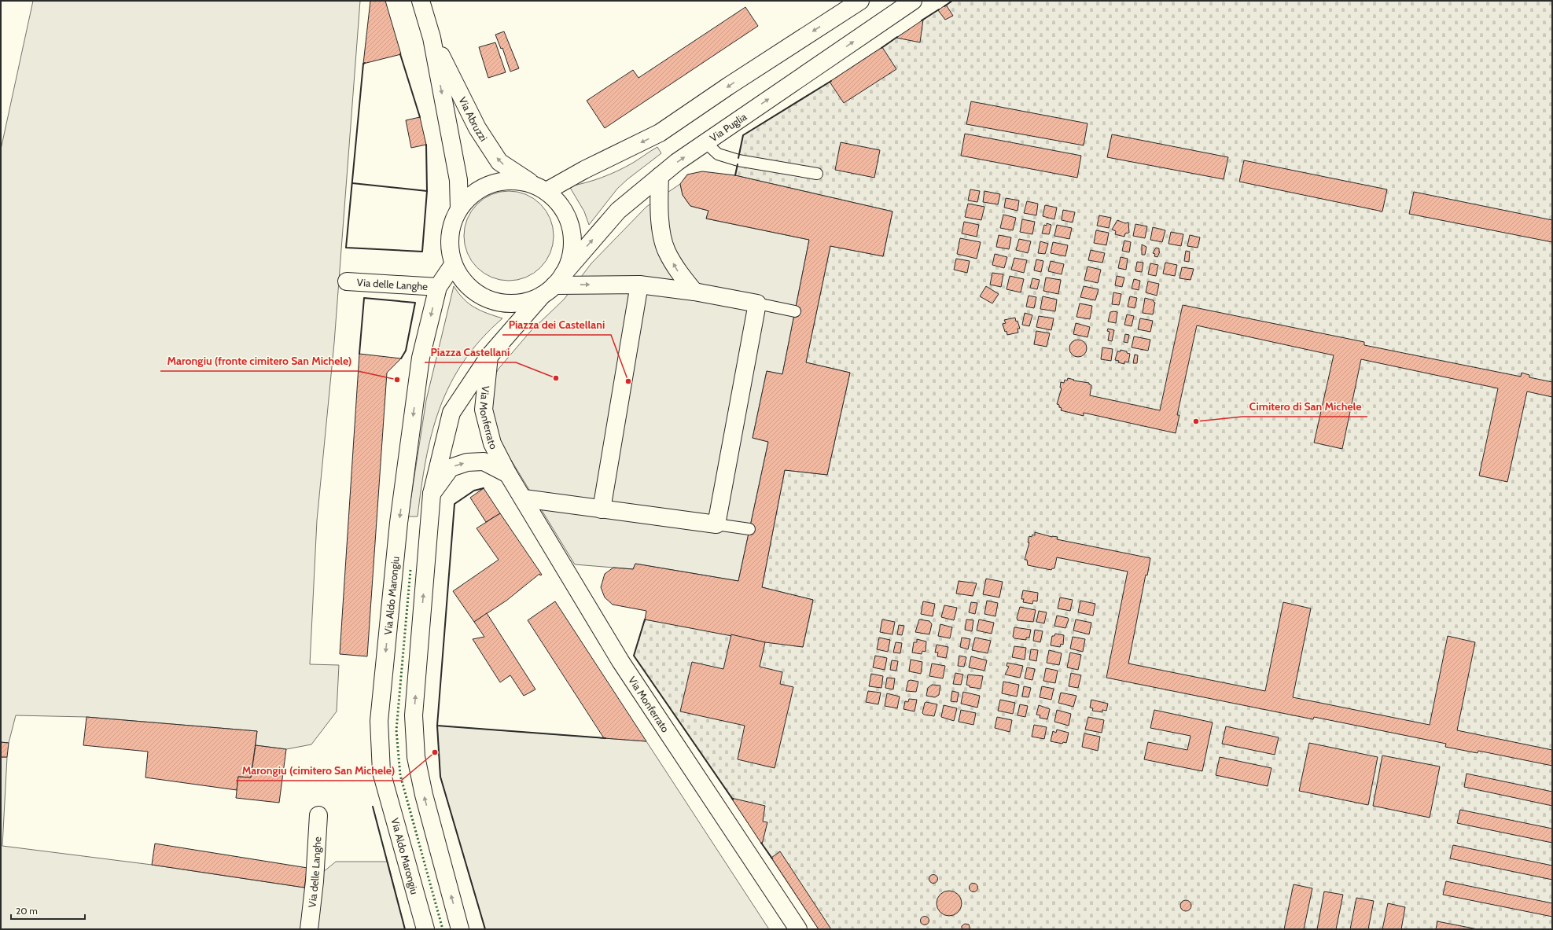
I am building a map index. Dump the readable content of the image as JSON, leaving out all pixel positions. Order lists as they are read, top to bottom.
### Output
{
  "streets": {
    "street": [
      "Via Abruzzi",
      "Via Puglia",
      "Via delle Langhe",
      "Via Monferrato",
      "Via Aldo Marongiu"
    ]
  },
  "crossings": [
    ["Via Abruzzi", "Via Puglia"],
    ["Via delle Langhe", "Via Aldo Marongiu"]
  ],
  "places": [
    "Piazza Castellani",
    "Marongiu (fronte cimitero San Michele)",
    "Piazza dei Castellani",
    "Cimitero di San Michele",
    "Marongiu (cimitero San Michele)"
  ],
  "scale_bar": "20 m"
}
